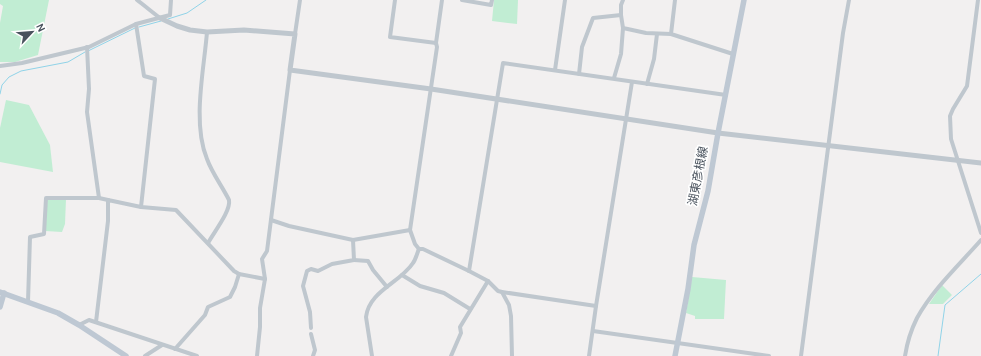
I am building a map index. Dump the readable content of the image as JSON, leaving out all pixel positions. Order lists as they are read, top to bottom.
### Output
{
  "streets": {
    "main road": ["湖東彦根線"]
  },
  "north": "top right"
}
